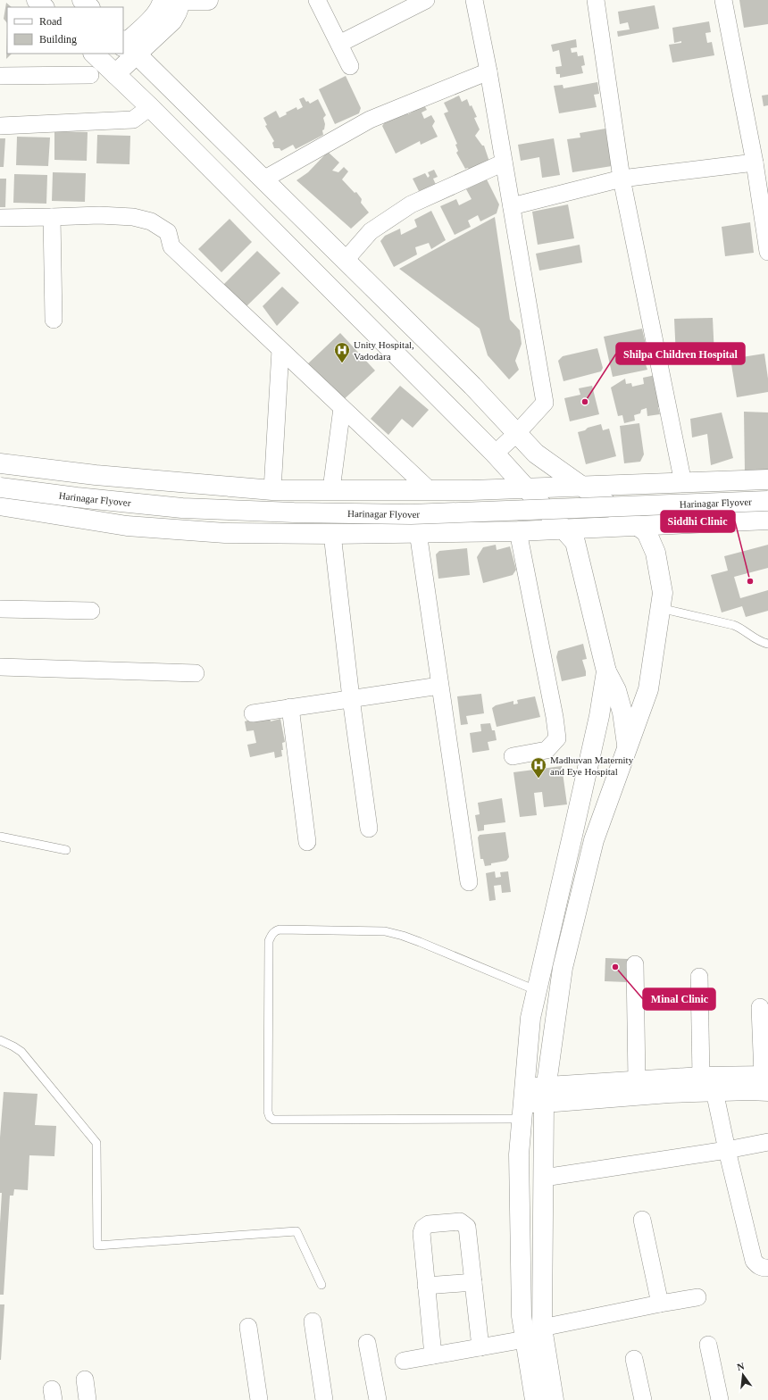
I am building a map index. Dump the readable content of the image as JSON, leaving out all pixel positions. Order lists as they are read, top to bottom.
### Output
{
  "streets": {
    "street": ["Harinagar Flyover"]
  },
  "places": {
    "hospital": ["Unity Hospital, Vadodara", "Madhuvan Maternity and Eye Hospital"],
    "other": ["Shilpa Children Hospital", "Siddhi Clinic", "Minal Clinic"]
  },
  "legend": ["Road", "Building"],
  "north": "top"
}
